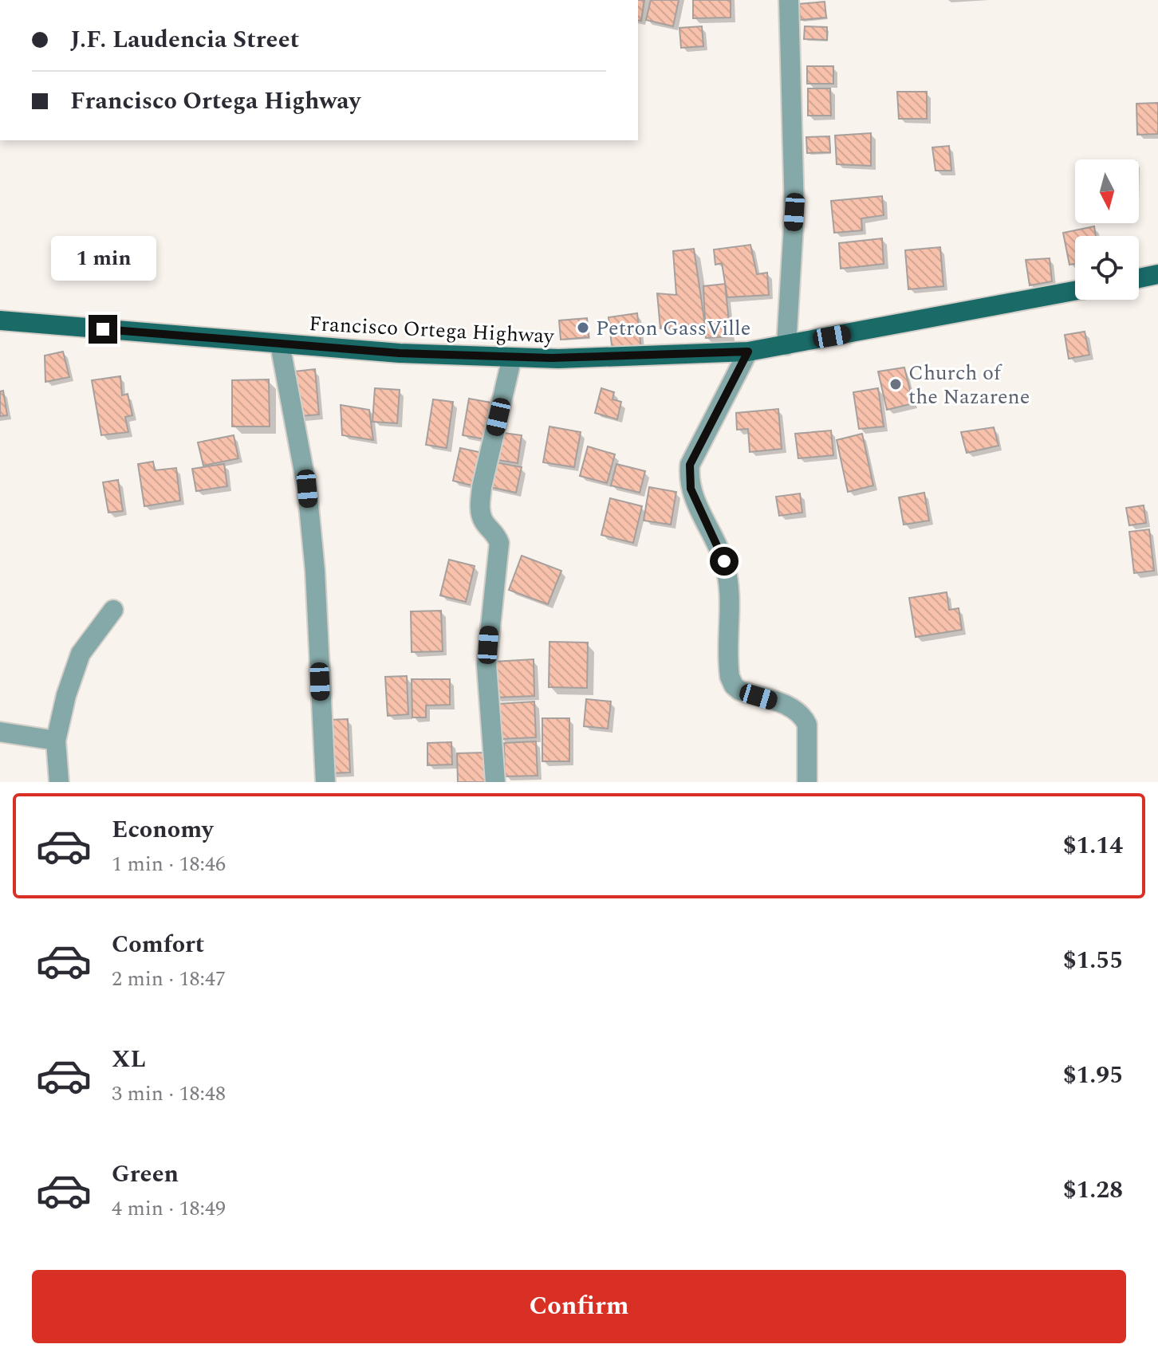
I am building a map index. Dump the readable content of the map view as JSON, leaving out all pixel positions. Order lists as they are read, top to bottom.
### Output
{
  "streets": {
    "main road": ["Francisco Ortega Highway"]
  },
  "places": ["Petron GassVille", "Church of the Nazarene"],
  "north": "bottom",
  "page": {
    "banner": ["J.F. Laudencia Street", "Francisco Ortega Highway"],
    "bubble": "1 min",
    "list": [
      {
        "name": "Economy",
        "note": "1 min · 18:46",
        "value": "$1.14"
      },
      {
        "name": "Comfort",
        "note": "2 min · 18:47",
        "value": "$1.55"
      },
      {
        "name": "XL",
        "note": "3 min · 18:48",
        "value": "$1.95"
      },
      {
        "name": "Green",
        "note": "4 min · 18:49",
        "value": "$1.28"
      }
    ],
    "buttons": "Confirm"
  }
}
